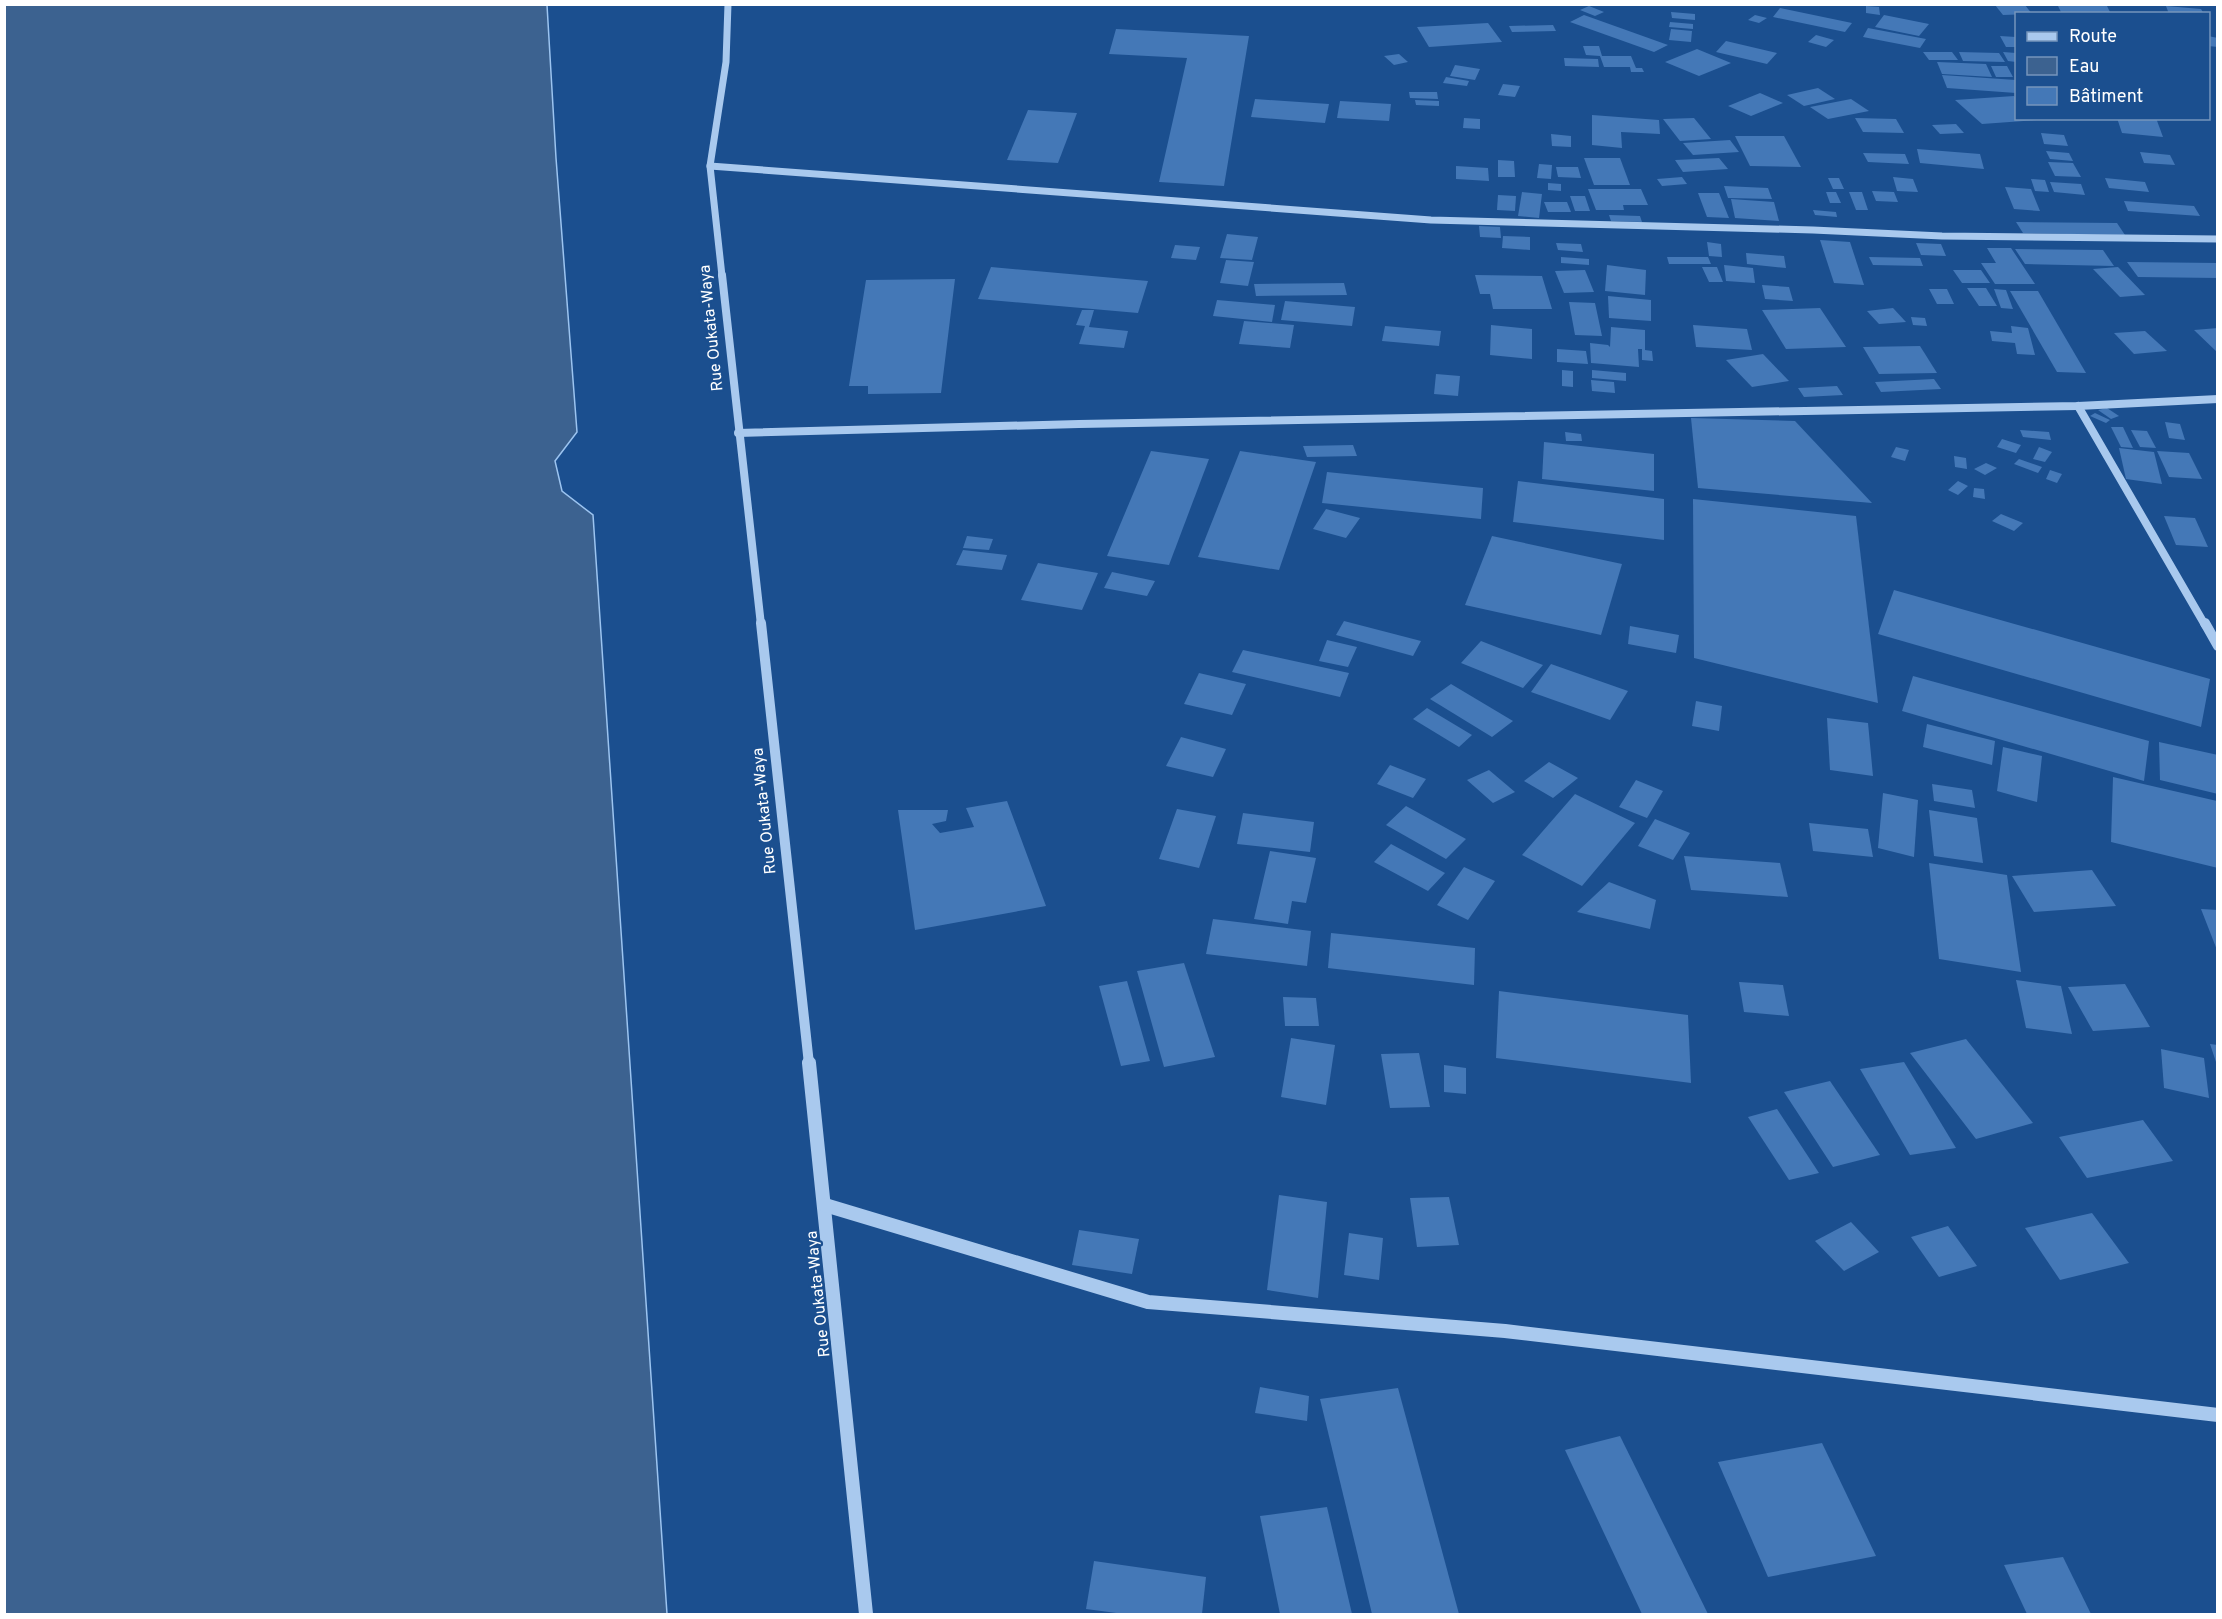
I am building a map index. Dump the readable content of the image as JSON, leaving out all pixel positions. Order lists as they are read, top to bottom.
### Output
{
  "streets": {
    "street": ["Rue Oukata-Waya"]
  },
  "legend": ["Route", "Eau", "Bâtiment"]
}
